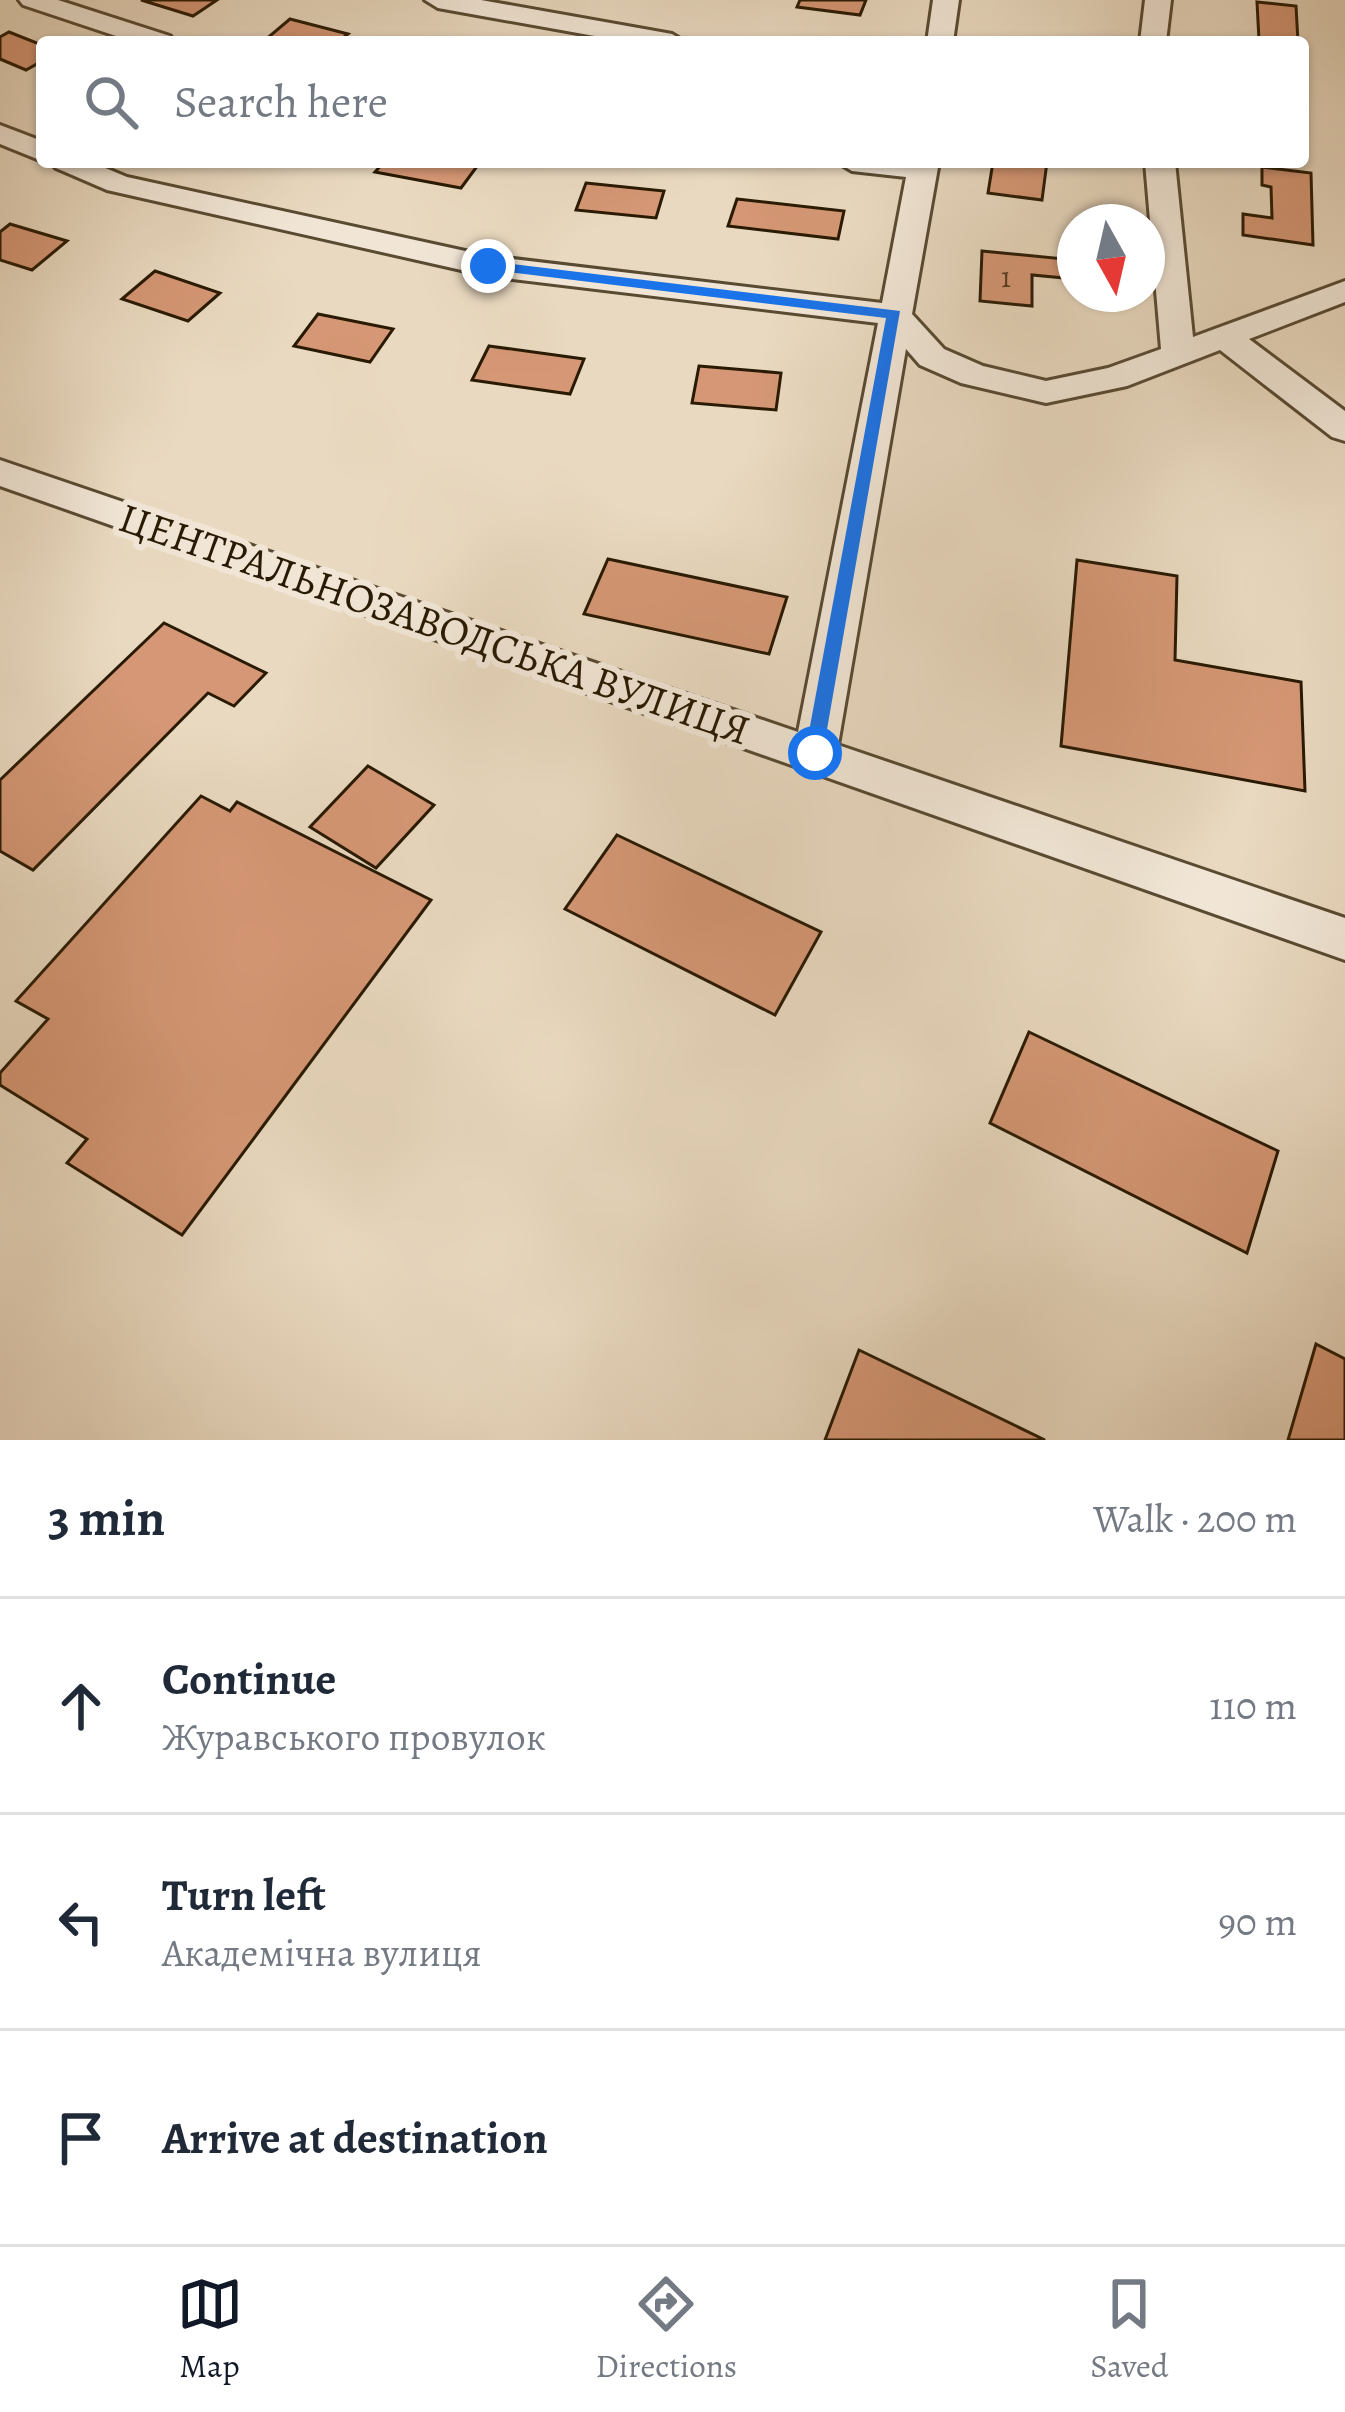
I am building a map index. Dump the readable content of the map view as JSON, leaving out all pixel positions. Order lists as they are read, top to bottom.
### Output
{
  "streets": {
    "street": ["ЦЕНТРАЛЬНОЗАВОДСЬКА ВУЛИЦЯ"]
  },
  "house_numbers": ["1"],
  "north": "bottom",
  "page": {
    "search": "Search here",
    "heading": ["3 min", "Walk · 200 m"],
    "list": [
      ["Continue", "Журавського провулок", "110 m"],
      ["Turn left", "Академічна вулиця", "90 m"],
      "Arrive at destination"
    ],
    "nav": ["Map", "Directions", "Saved"]
  }
}
